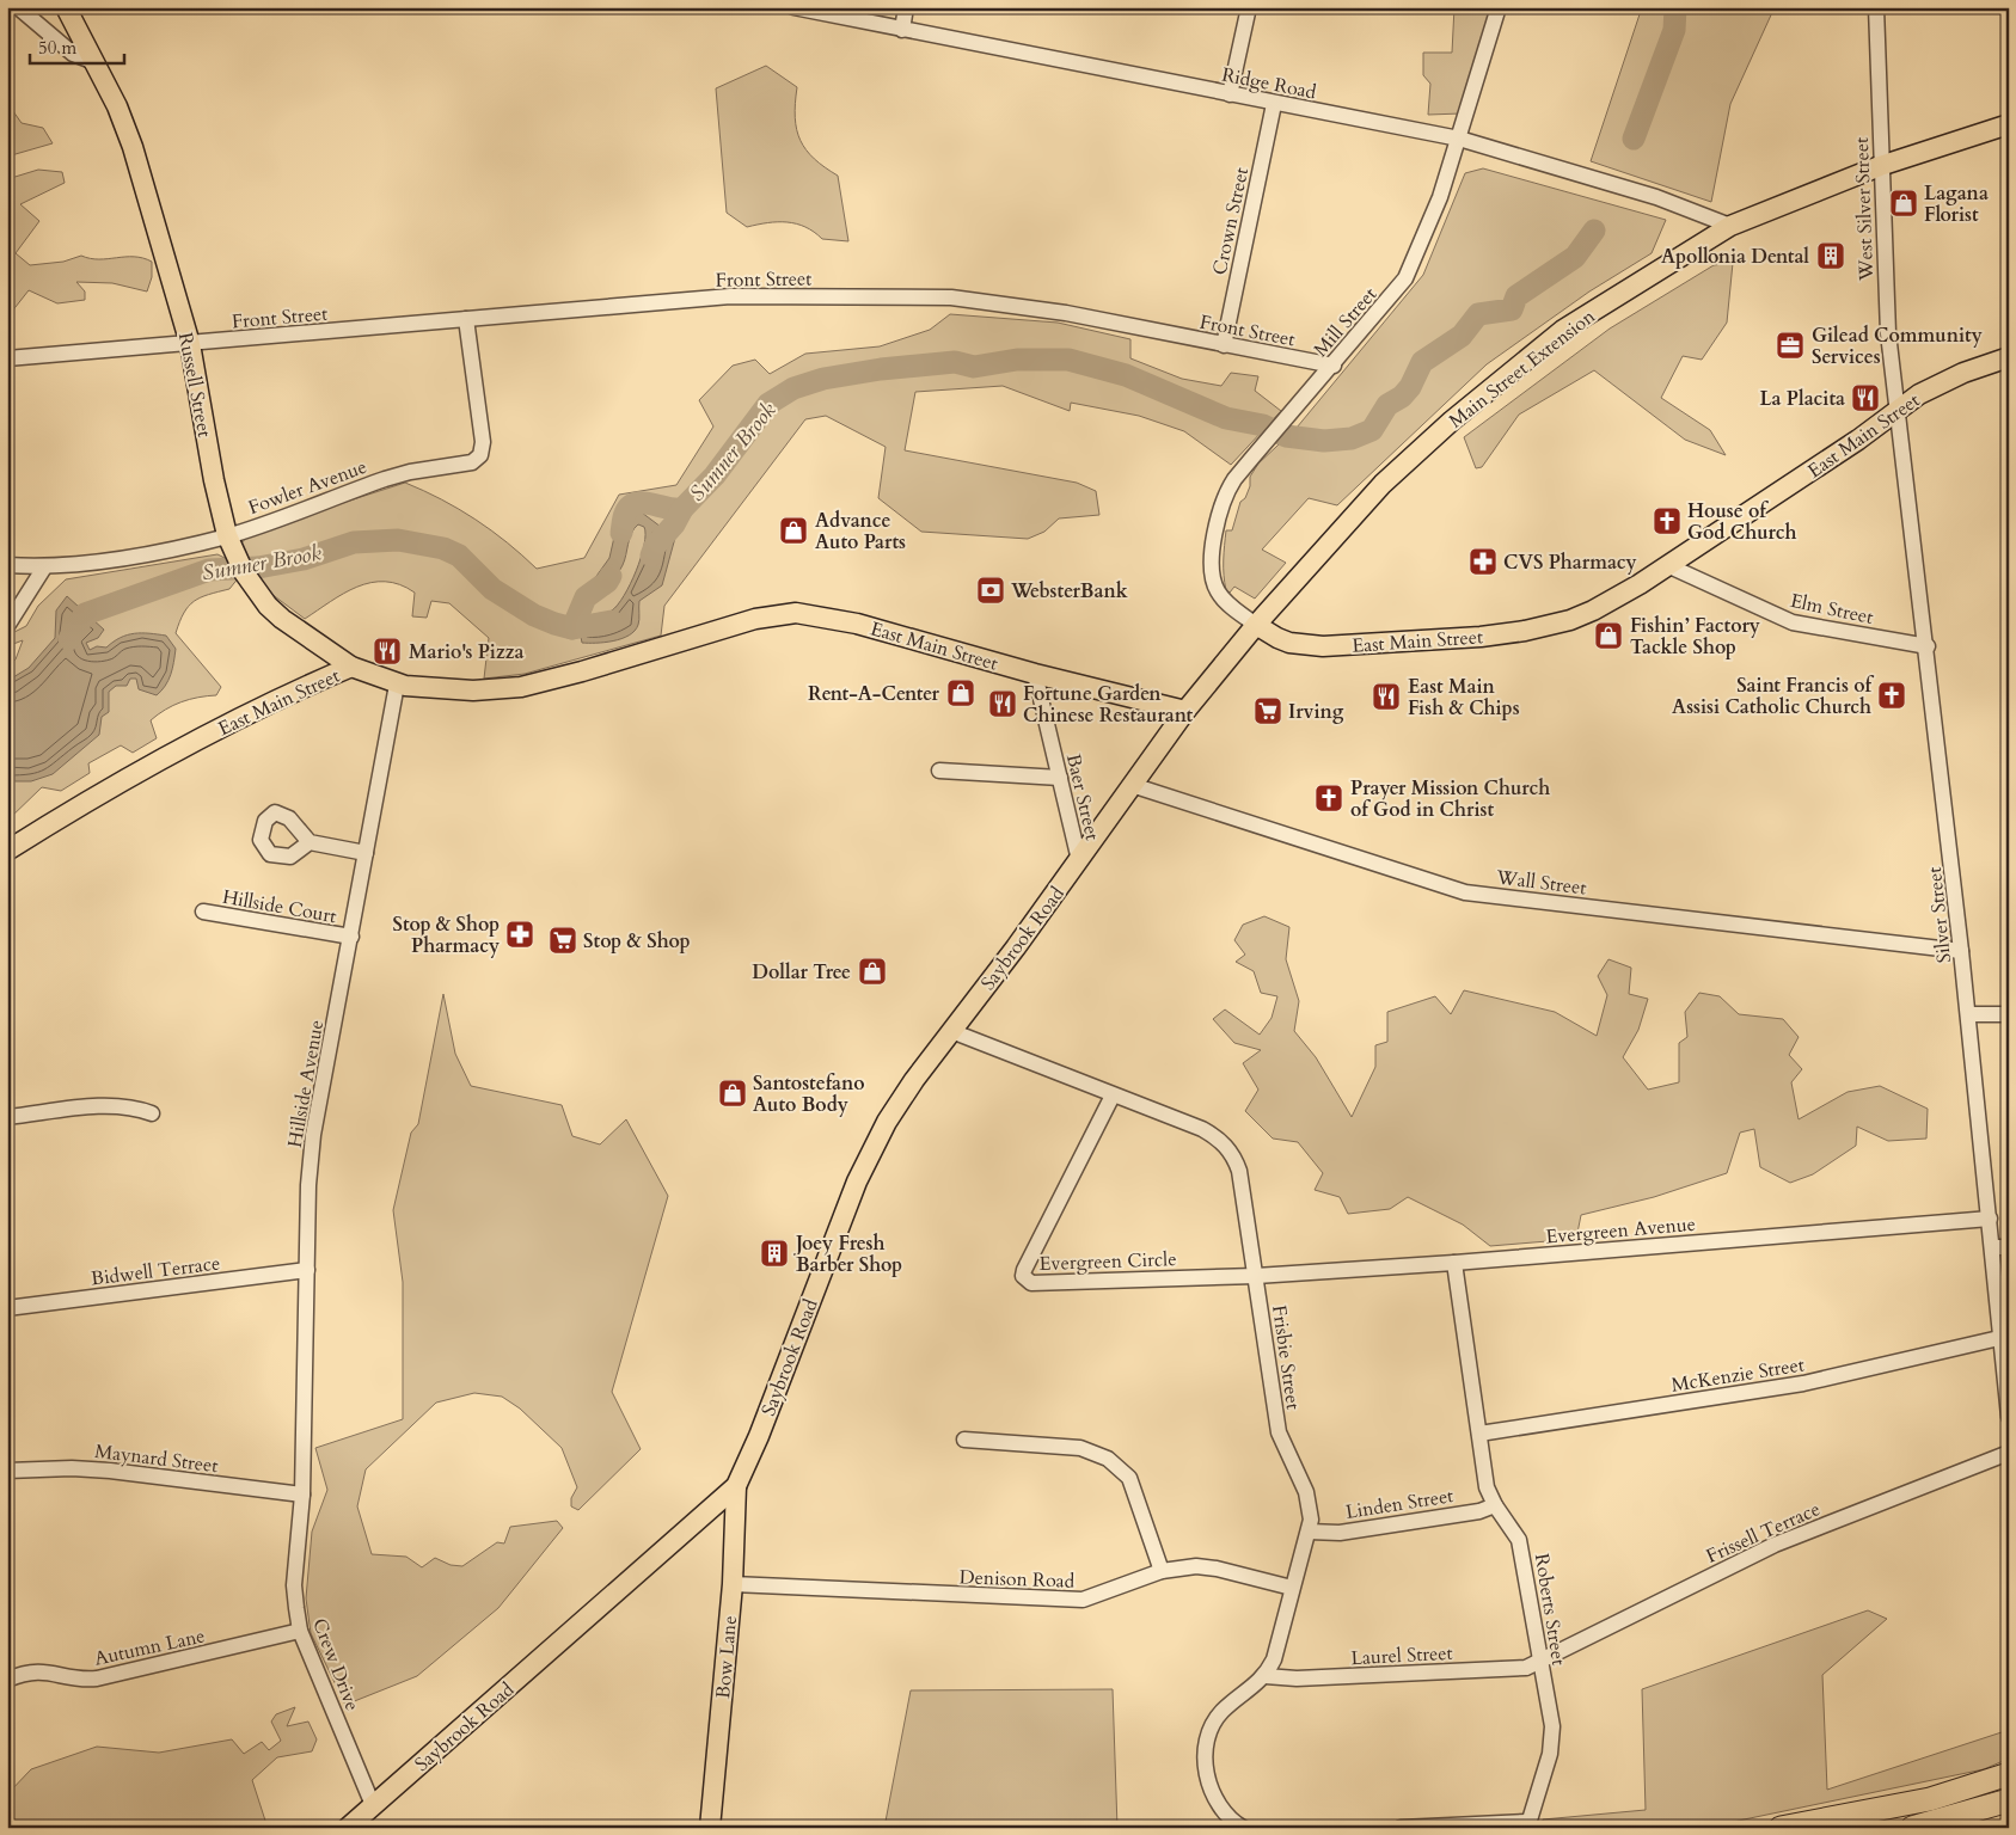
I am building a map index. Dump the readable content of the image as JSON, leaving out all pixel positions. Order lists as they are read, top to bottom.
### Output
{
  "streets": {
    "main road": [
      "Main Street Extension",
      "Russell Street",
      "East Main Street",
      "Saybrook Road",
      "Bow Lane"
    ],
    "street": [
      "Ridge Road",
      "West Silver Street",
      "Crown Street",
      "Front Street",
      "Mill Street",
      "Fowler Avenue",
      "Elm Street",
      "Baer Street",
      "Wall Street",
      "Hillside Court",
      "Silver Street",
      "Hillside Avenue",
      "Evergreen Avenue",
      "Evergreen Circle",
      "Bidwell Terrace",
      "Frisbie Street",
      "McKenzie Street",
      "Maynard Street",
      "Linden Street",
      "Frissell Terrace",
      "Denison Road",
      "Roberts Street",
      "Autumn Lane",
      "Laurel Street",
      "Crew Drive"
    ]
  },
  "crossings": [
    ["Ridge Road", "Crown Street"],
    ["Ridge Road", "Mill Street"],
    ["Ridge Road", "Main Street Extension"],
    ["West Silver Street", "Main Street Extension"],
    ["West Silver Street", "East Main Street"],
    ["West Silver Street", "Silver Street"],
    ["Crown Street", "Front Street"],
    ["Front Street", "Mill Street"],
    ["Front Street", "Russell Street"],
    ["Front Street", "Fowler Avenue"],
    ["Mill Street", "Main Street Extension"],
    ["Mill Street", "East Main Street"],
    ["Main Street Extension", "East Main Street"],
    ["Russell Street", "East Main Street"],
    ["Russell Street", "Fowler Avenue"],
    ["East Main Street", "Elm Street"],
    ["East Main Street", "Baer Street"],
    ["East Main Street", "Silver Street"],
    ["East Main Street", "Saybrook Road"],
    ["East Main Street", "Hillside Avenue"],
    ["Elm Street", "Silver Street"],
    ["Baer Street", "Saybrook Road"],
    ["Wall Street", "Silver Street"],
    ["Wall Street", "Saybrook Road"],
    ["Hillside Court", "Hillside Avenue"],
    ["Silver Street", "Evergreen Avenue"],
    ["Silver Street", "McKenzie Street"],
    ["Saybrook Road", "Frisbie Street"],
    ["Saybrook Road", "Bow Lane"],
    ["Saybrook Road", "Crew Drive"],
    ["Hillside Avenue", "Bidwell Terrace"],
    ["Hillside Avenue", "Maynard Street"],
    ["Hillside Avenue", "Crew Drive"],
    ["Evergreen Avenue", "Evergreen Circle"],
    ["Evergreen Avenue", "Frisbie Street"],
    ["Evergreen Avenue", "Roberts Street"],
    ["Evergreen Circle", "Frisbie Street"],
    ["Frisbie Street", "Linden Street"],
    ["Frisbie Street", "Denison Road"],
    ["Frisbie Street", "Laurel Street"],
    ["McKenzie Street", "Roberts Street"],
    ["Maynard Street", "Crew Drive"],
    ["Linden Street", "Roberts Street"],
    ["Frissell Terrace", "Roberts Street"],
    ["Frissell Terrace", "Laurel Street"],
    ["Denison Road", "Bow Lane"],
    ["Roberts Street", "Laurel Street"],
    ["Autumn Lane", "Crew Drive"]
  ],
  "water": ["Sumner Brook"],
  "places": {
    "shop": [
      "Lagana Florist",
      "Advance Auto Parts",
      "Fishin’ Factory Tackle Shop",
      "Rent-A-Center",
      "Dollar Tree",
      "Santostefano Auto Body"
    ],
    "building": ["Apollonia Dental", "Joey Fresh Barber Shop"],
    "office": ["Gilead Community Services"],
    "restaurant": [
      "La Placita",
      "Mario's Pizza",
      "East Main Fish & Chips",
      "Fortune Garden Chinese Restaurant"
    ],
    "church": ["House of God Church", "Saint Francis of Assisi Catholic Church", "Prayer Mission Church of God in Christ"],
    "pharmacy": ["CVS Pharmacy", "Stop & Shop Pharmacy"],
    "bank": ["WebsterBank"],
    "supermarket": ["Irving", "Stop & Shop"]
  },
  "scale_bar": "50 m"
}
